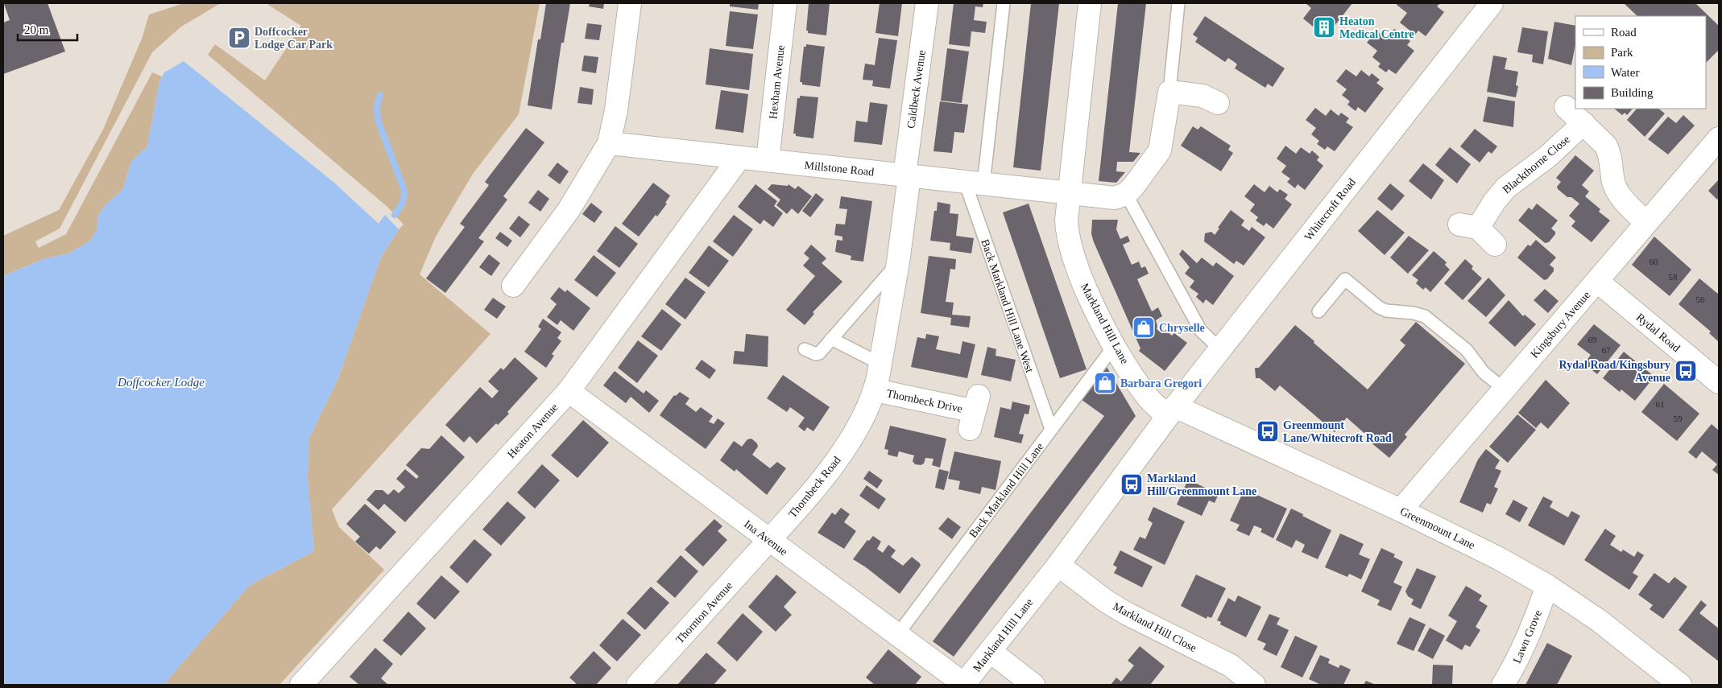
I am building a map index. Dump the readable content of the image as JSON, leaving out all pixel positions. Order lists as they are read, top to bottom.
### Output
{
  "streets": {
    "street": [
      "Hexham Avenue",
      "Caldbeck Avenue",
      "Blackthorne Close",
      "Millstone Road",
      "Whitecroft Road",
      "Markland Hill Lane",
      "Kingsbury Avenue",
      "Rydal Road",
      "Thornbeck Drive",
      "Heaton Avenue",
      "Thornbeck Road",
      "Greenmount Lane",
      "Ina Avenue",
      "Thornton Avenue",
      "Markland Hill Close",
      "Lawn Grove"
    ],
    "lane": ["Back Markland Hill Lane West", "Back Markland Hill Lane"]
  },
  "crossings": [
    ["Hexham Avenue", "Millstone Road"],
    ["Caldbeck Avenue", "Millstone Road"],
    ["Caldbeck Avenue", "Thornbeck Road"],
    ["Millstone Road", "Back Markland Hill Lane West"],
    ["Millstone Road", "Markland Hill Lane"],
    ["Millstone Road", "Heaton Avenue"],
    ["Millstone Road", "Thornbeck Road"],
    ["Whitecroft Road", "Markland Hill Lane"],
    ["Whitecroft Road", "Greenmount Lane"],
    ["Back Markland Hill Lane West", "Back Markland Hill Lane"],
    ["Markland Hill Lane", "Back Markland Hill Lane"],
    ["Markland Hill Lane", "Greenmount Lane"],
    ["Markland Hill Lane", "Ina Avenue"],
    ["Markland Hill Lane", "Markland Hill Close"],
    ["Kingsbury Avenue", "Rydal Road"],
    ["Kingsbury Avenue", "Greenmount Lane"],
    ["Thornbeck Drive", "Thornbeck Road"],
    ["Heaton Avenue", "Ina Avenue"],
    ["Thornbeck Road", "Ina Avenue"],
    ["Thornbeck Road", "Thornton Avenue"],
    ["Back Markland Hill Lane", "Ina Avenue"],
    ["Greenmount Lane", "Lawn Grove"],
    ["Ina Avenue", "Thornton Avenue"]
  ],
  "water": ["Doffcocker Lodge"],
  "places": {
    "building": ["Heaton Medical Centre"],
    "parking": ["Doffcocker Lodge Car Park"],
    "shop": ["Chryselle", "Barbara Gregori"],
    "bus stop": ["Rydal Road/Kingsbury Avenue", "Greenmount Lane/Whitecroft Road", "Markland Hill/Greenmount Lane"]
  },
  "house_numbers": [
    "60",
    "58",
    "56",
    "69",
    "67",
    "61",
    "59"
  ],
  "legend": [
    "Road",
    "Park",
    "Water",
    "Building"
  ],
  "scale_bar": "20 m"
}
